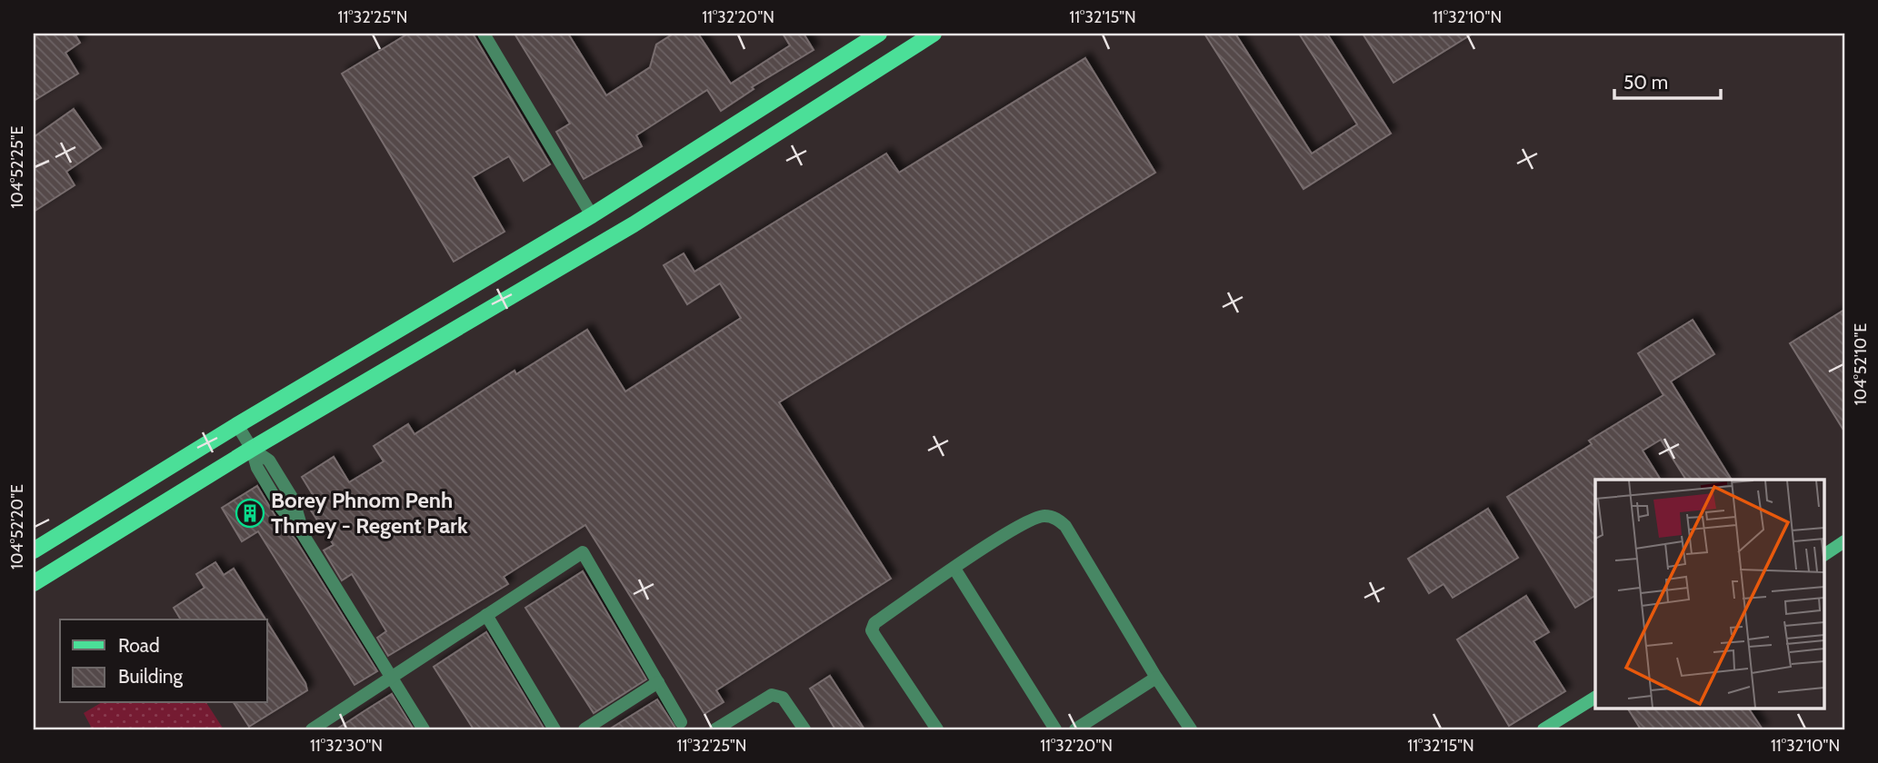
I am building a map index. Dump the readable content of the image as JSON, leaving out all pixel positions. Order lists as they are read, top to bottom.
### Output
{
  "places": {
    "building": ["Borey Phnom Penh Thmey - Regent Park"]
  },
  "legend": ["Road", "Building"],
  "scale_bar": "50 m",
  "coordinates": [
    "11°32'25\"N",
    "11°32'20\"N",
    "11°32'15\"N",
    "11°32'10\"N",
    "104°52'25\"E",
    "104°52'10\"E",
    "104°52'20\"E",
    "11°32'30\"N"
  ]
}
